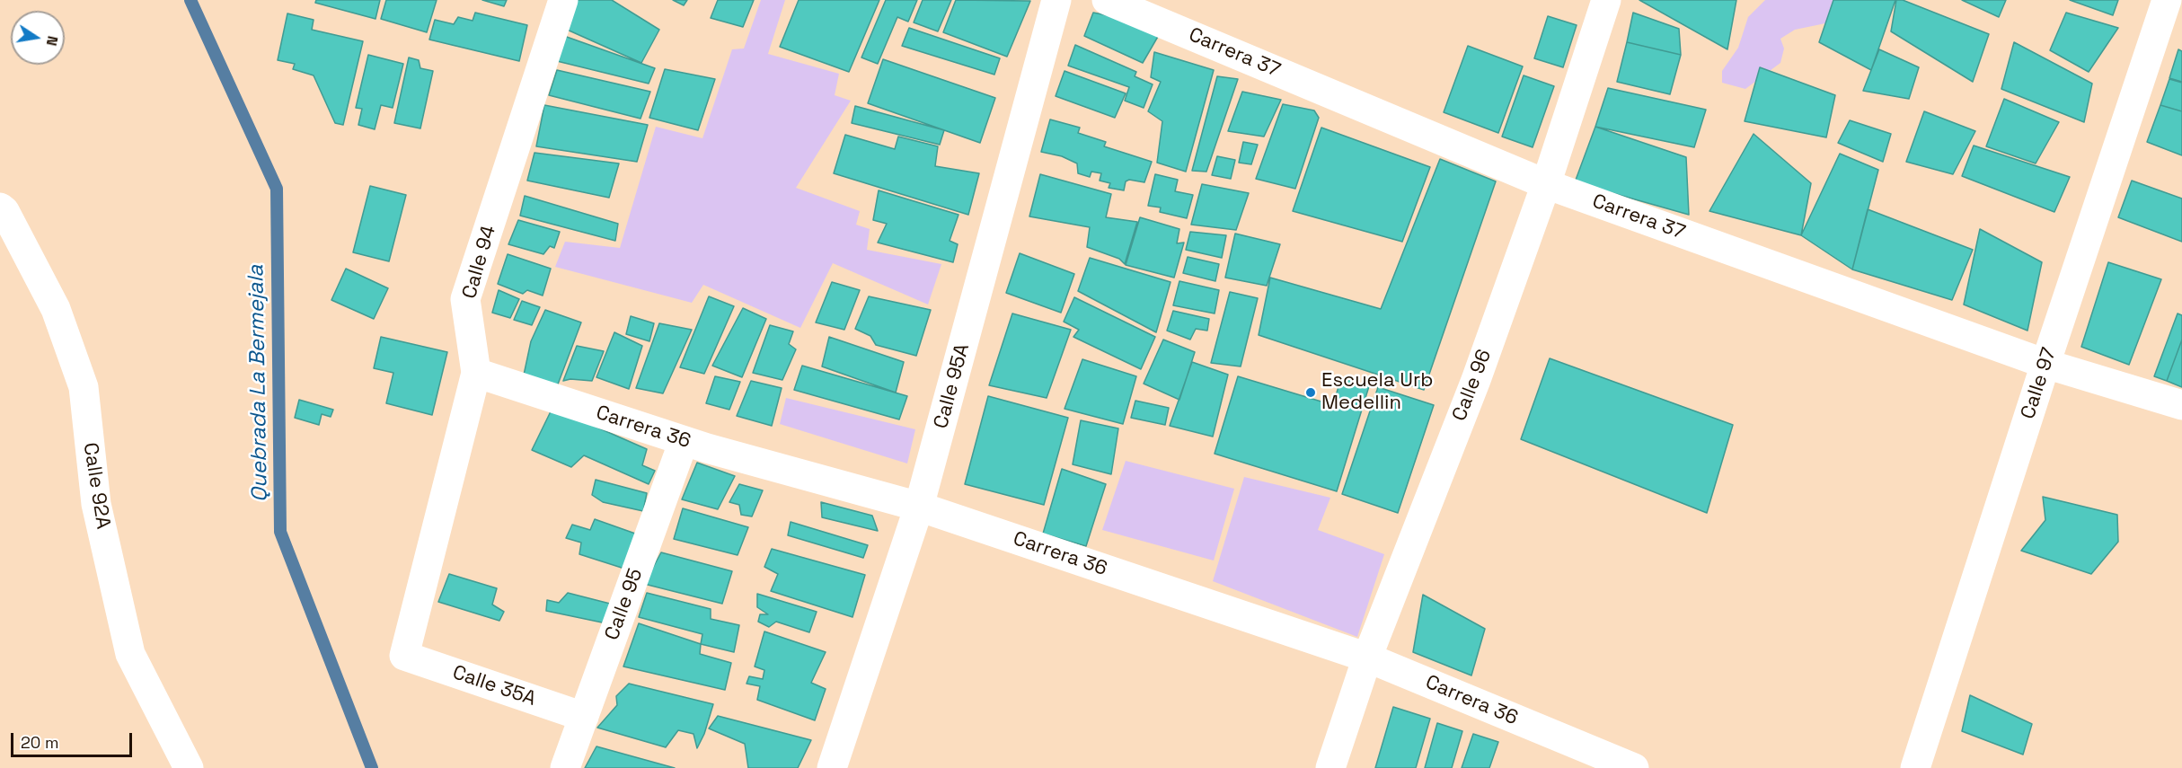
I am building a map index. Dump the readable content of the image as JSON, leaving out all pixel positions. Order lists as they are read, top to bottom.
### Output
{
  "streets": {
    "street": [
      "Carrera 37",
      "Calle 94",
      "Calle 97",
      "Calle 96",
      "Calle 95A",
      "Carrera 36",
      "Calle 92A",
      "Calle 95",
      "Calle 35A"
    ]
  },
  "crossings": [
    ["Carrera 37", "Calle 97"],
    ["Carrera 37", "Calle 96"],
    ["Calle 94", "Carrera 36"],
    ["Calle 94", "Calle 35A"],
    ["Calle 96", "Carrera 36"],
    ["Calle 95A", "Carrera 36"],
    ["Carrera 36", "Calle 95"],
    ["Calle 95", "Calle 35A"]
  ],
  "water": ["Quebrada La Bermejala"],
  "places": ["Escuela Urb Medellin"],
  "scale_bar": "20 m",
  "north": "right"
}
